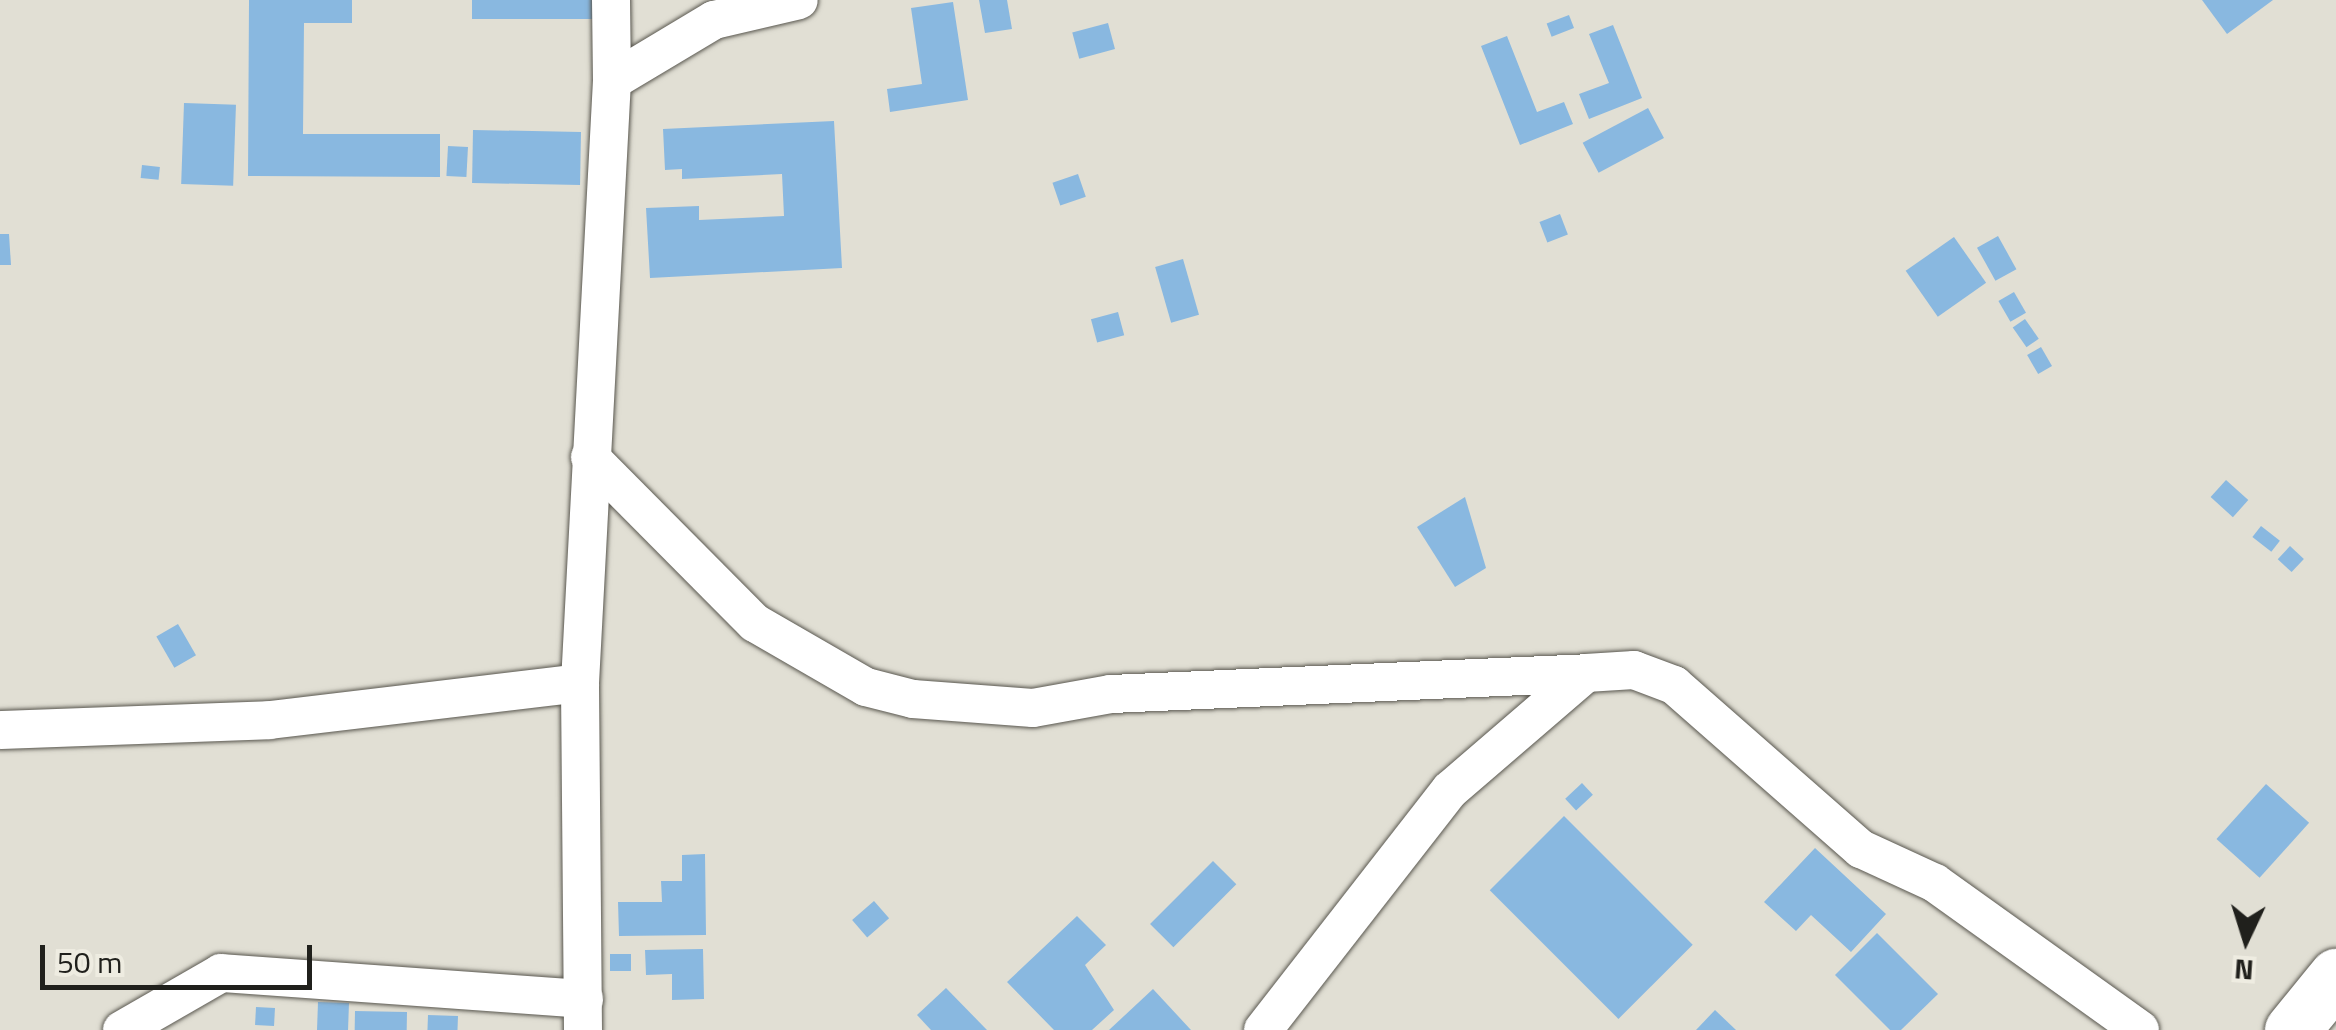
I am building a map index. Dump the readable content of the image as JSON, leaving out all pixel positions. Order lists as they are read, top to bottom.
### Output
{
  "scale_bar": "50 m",
  "north": "bottom"
}
